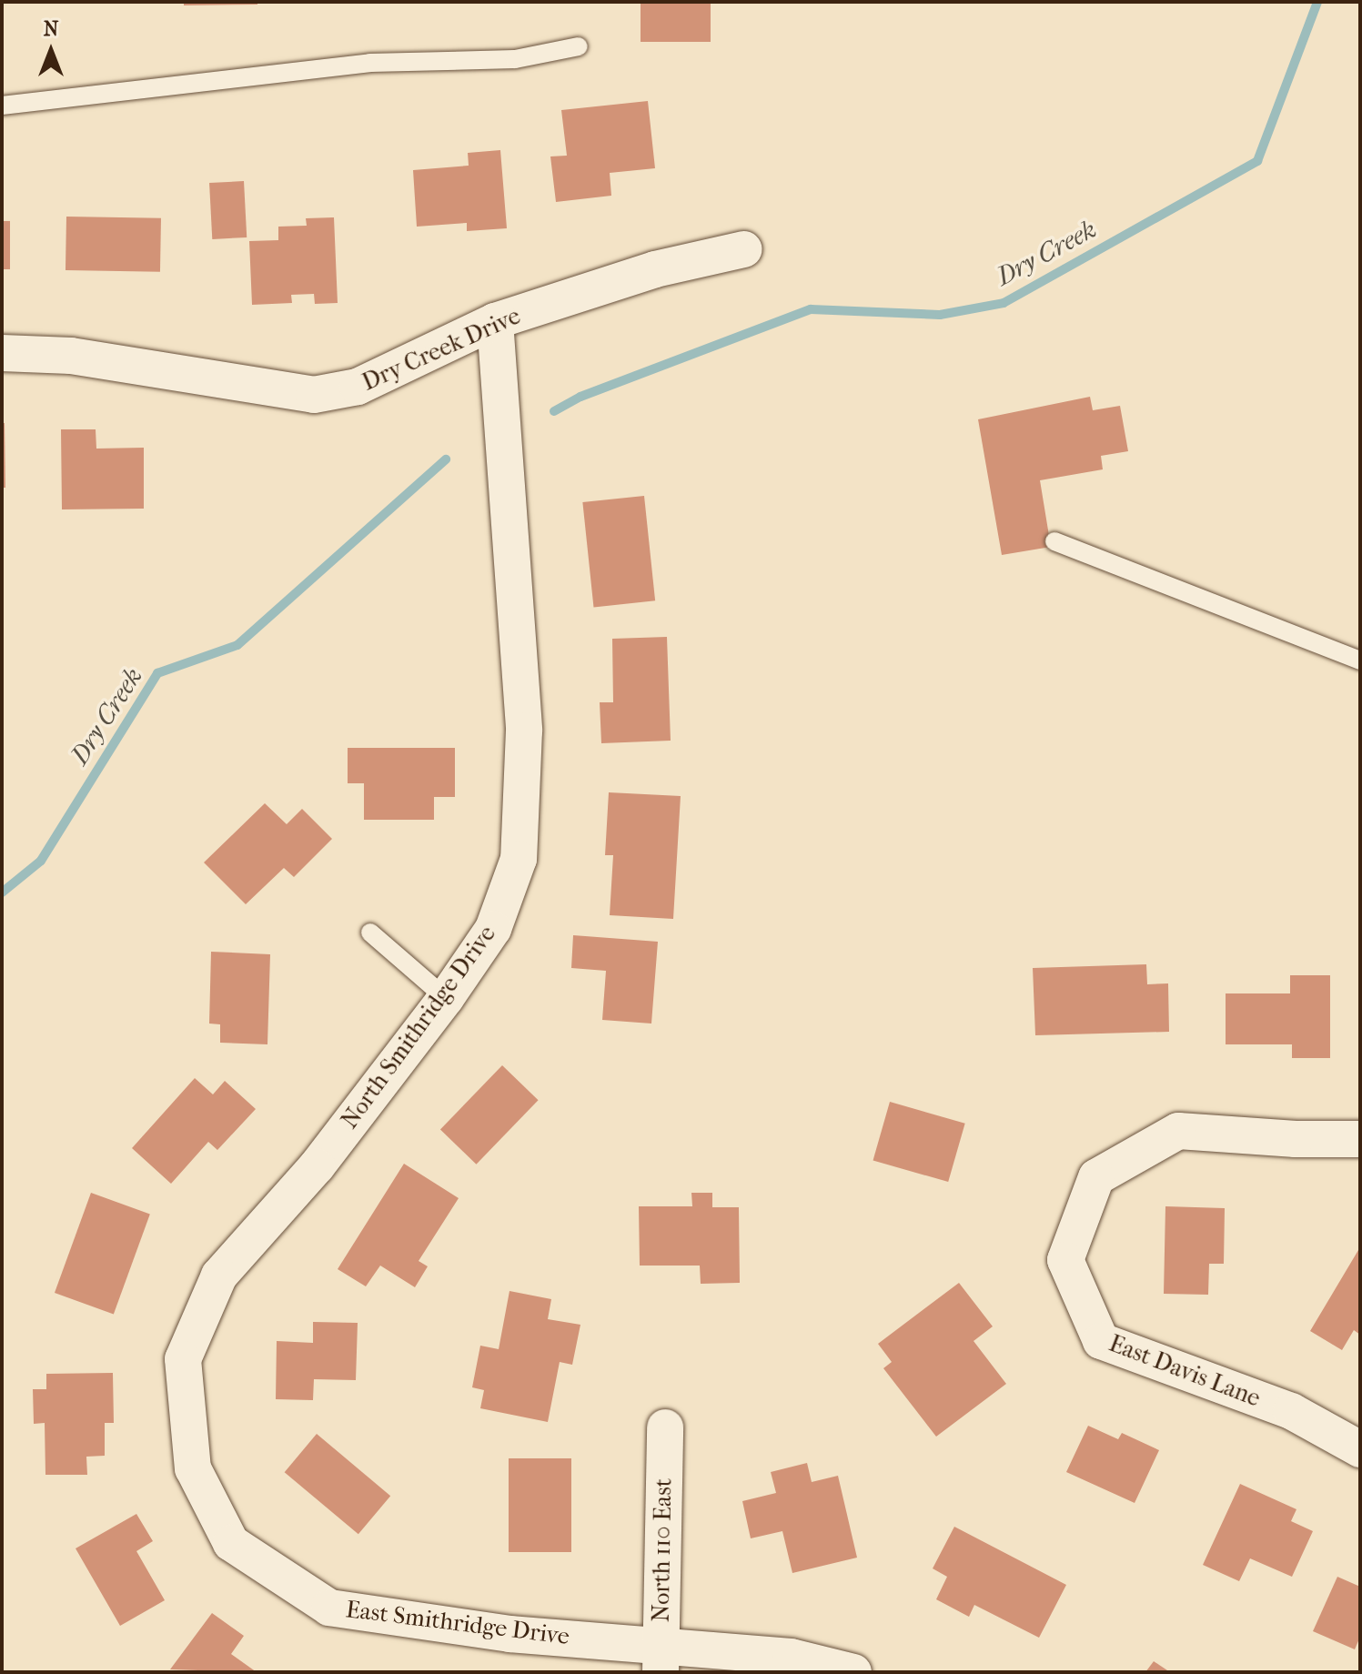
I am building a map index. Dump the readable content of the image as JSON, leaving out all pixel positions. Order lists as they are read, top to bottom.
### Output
{
  "streets": {
    "street": [
      "Dry Creek Drive",
      "North Smithridge Drive",
      "East Davis Lane",
      "North 110 East",
      "East Smithridge Drive"
    ]
  },
  "crossings": [
    ["Dry Creek Drive", "North Smithridge Drive"],
    ["North Smithridge Drive", "East Smithridge Drive"],
    ["North 110 East", "East Smithridge Drive"]
  ],
  "water": ["Dry Creek"],
  "north": "top"
}
